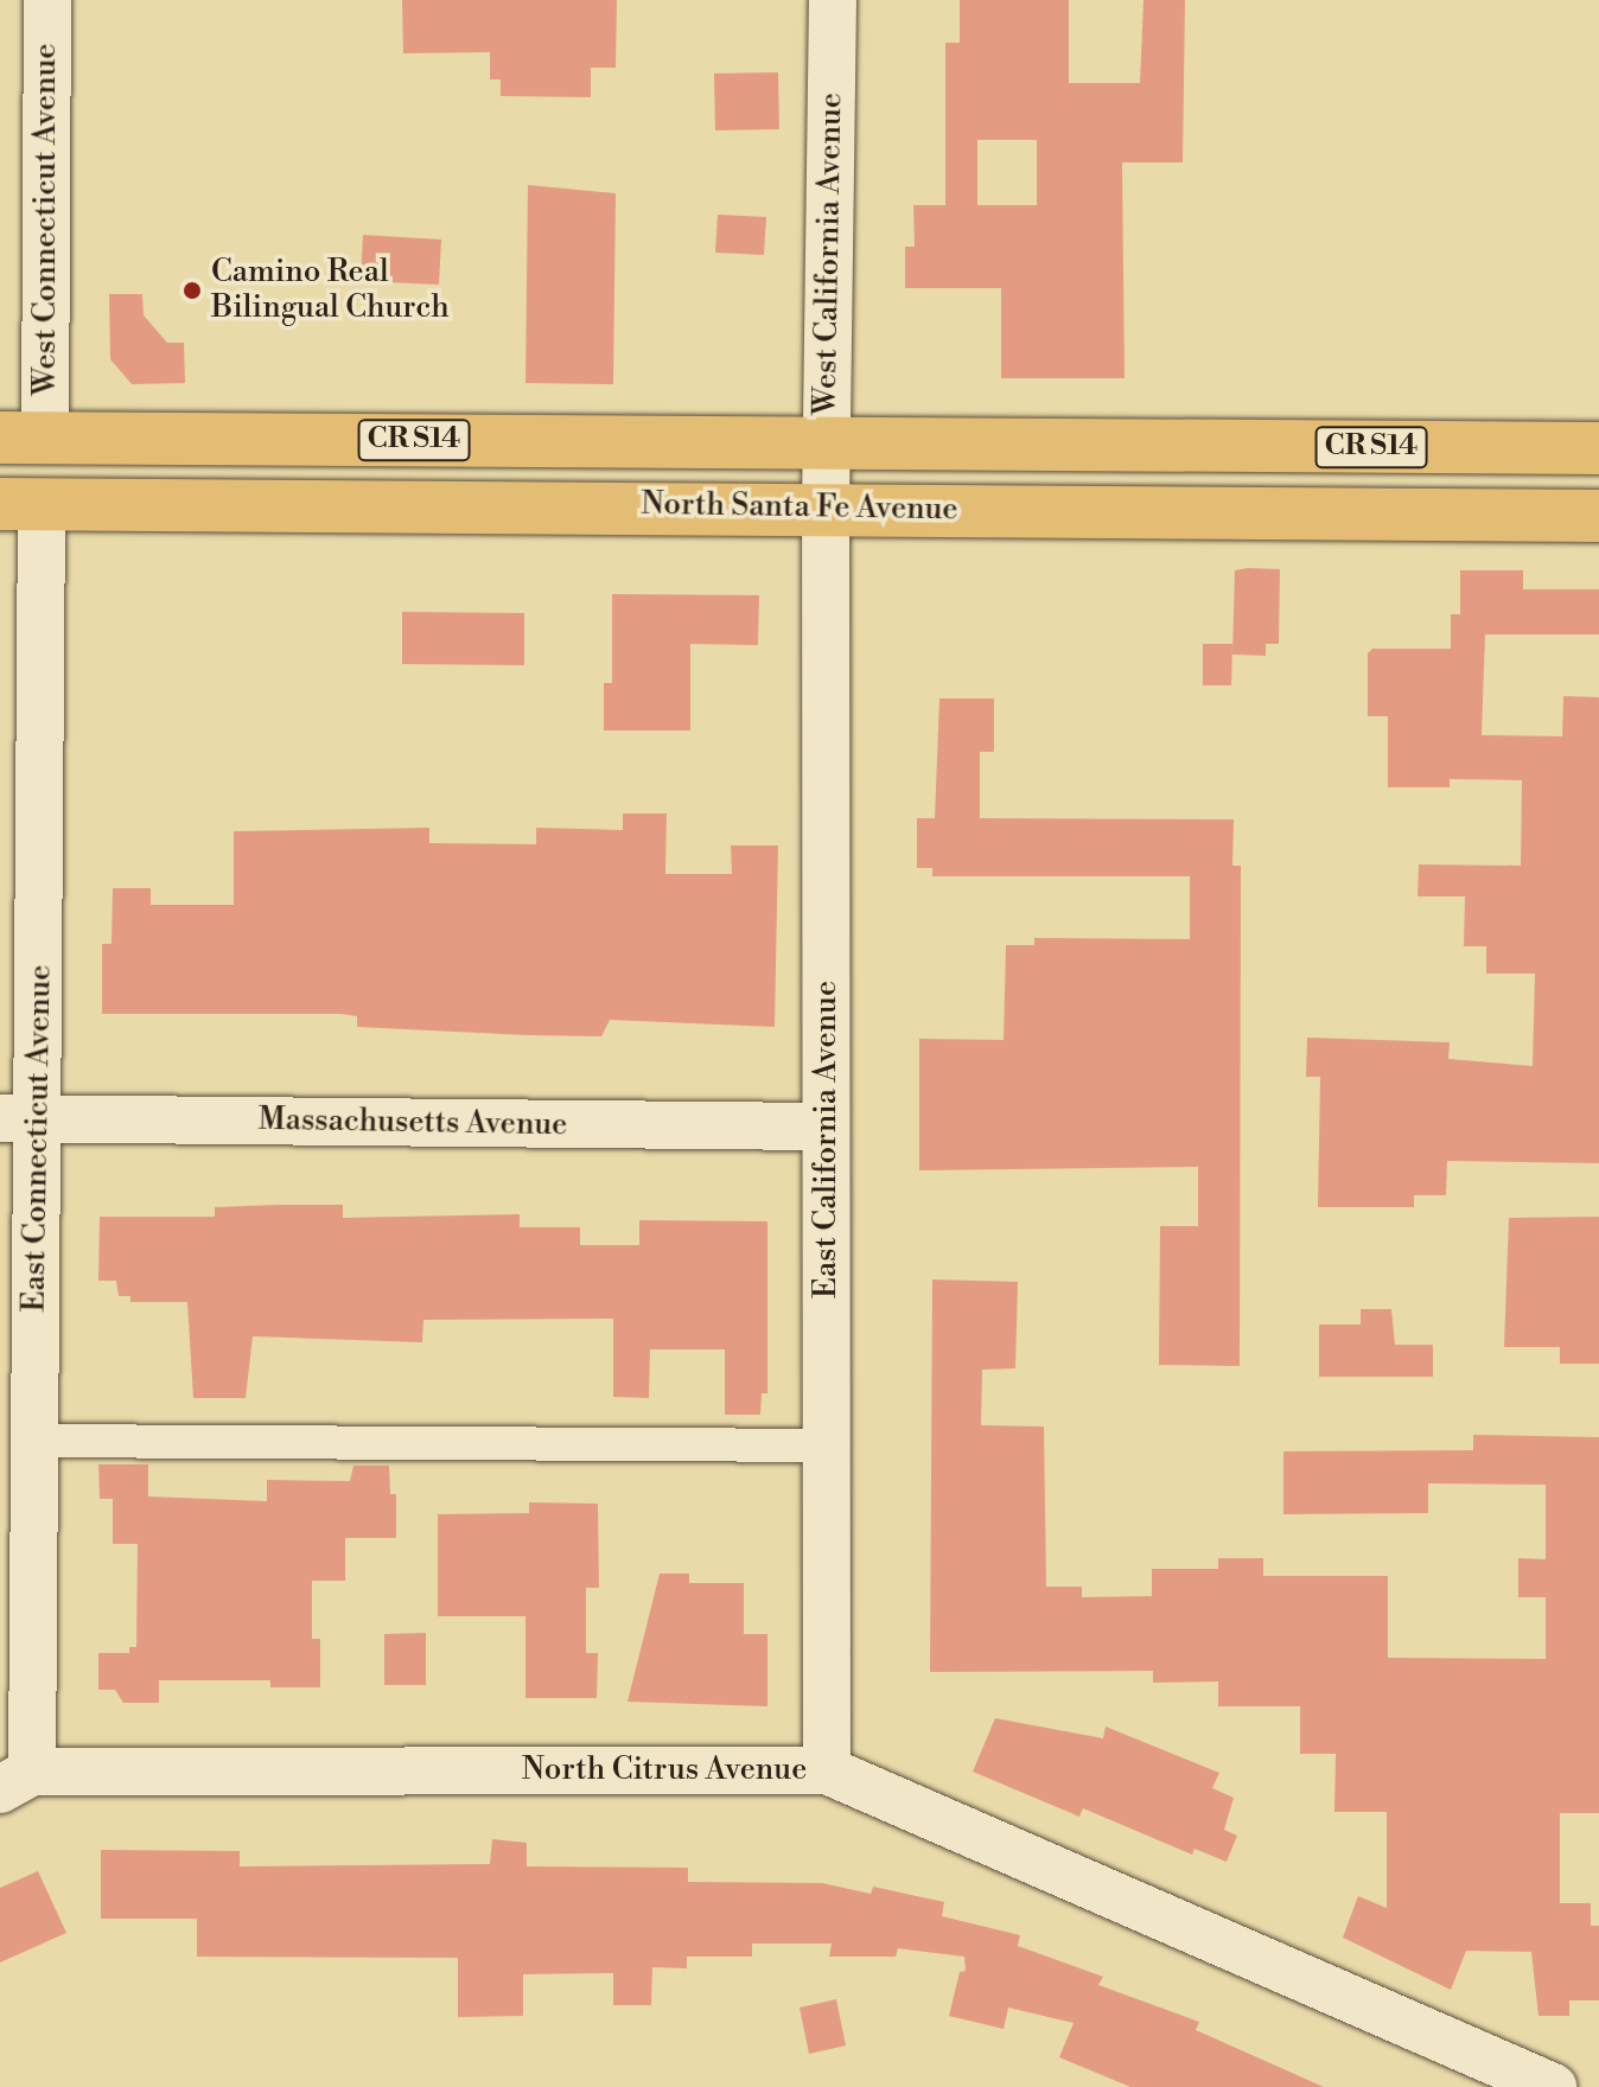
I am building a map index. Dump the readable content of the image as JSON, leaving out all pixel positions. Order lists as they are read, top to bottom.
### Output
{
  "streets": {
    "main road": ["CR S14", "North Santa Fe Avenue"],
    "street": [
      "West Connecticut Avenue",
      "West California Avenue",
      "Massachusetts Avenue",
      "East Connecticut Avenue",
      "East California Avenue",
      "North Citrus Avenue"
    ]
  },
  "crossings": [
    ["West Connecticut Avenue", "North Santa Fe Avenue"],
    ["West California Avenue", "North Santa Fe Avenue"],
    ["West California Avenue", "East California Avenue"],
    ["North Santa Fe Avenue", "East Connecticut Avenue"],
    ["North Santa Fe Avenue", "East California Avenue"],
    ["Massachusetts Avenue", "East Connecticut Avenue"],
    ["Massachusetts Avenue", "East California Avenue"],
    ["East Connecticut Avenue", "North Citrus Avenue"],
    ["East California Avenue", "North Citrus Avenue"]
  ],
  "places": ["Camino Real Bilingual Church"]
}
